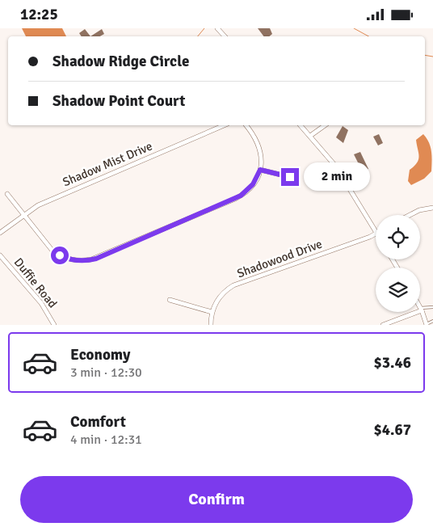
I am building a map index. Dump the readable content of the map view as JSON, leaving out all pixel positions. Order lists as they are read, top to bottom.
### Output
{
  "streets": {
    "street": ["Shadow Mist Drive", "Shadowood Drive", "Duffie Road"]
  },
  "page": {
    "status": "12:25",
    "banner": ["Shadow Ridge Circle", "Shadow Point Court"],
    "bubble": "2 min",
    "list": [
      {
        "name": "Economy",
        "note": "3 min · 12:30",
        "value": "$3.46"
      },
      {
        "name": "Comfort",
        "note": "4 min · 12:31",
        "value": "$4.67"
      }
    ],
    "buttons": "Confirm"
  }
}
